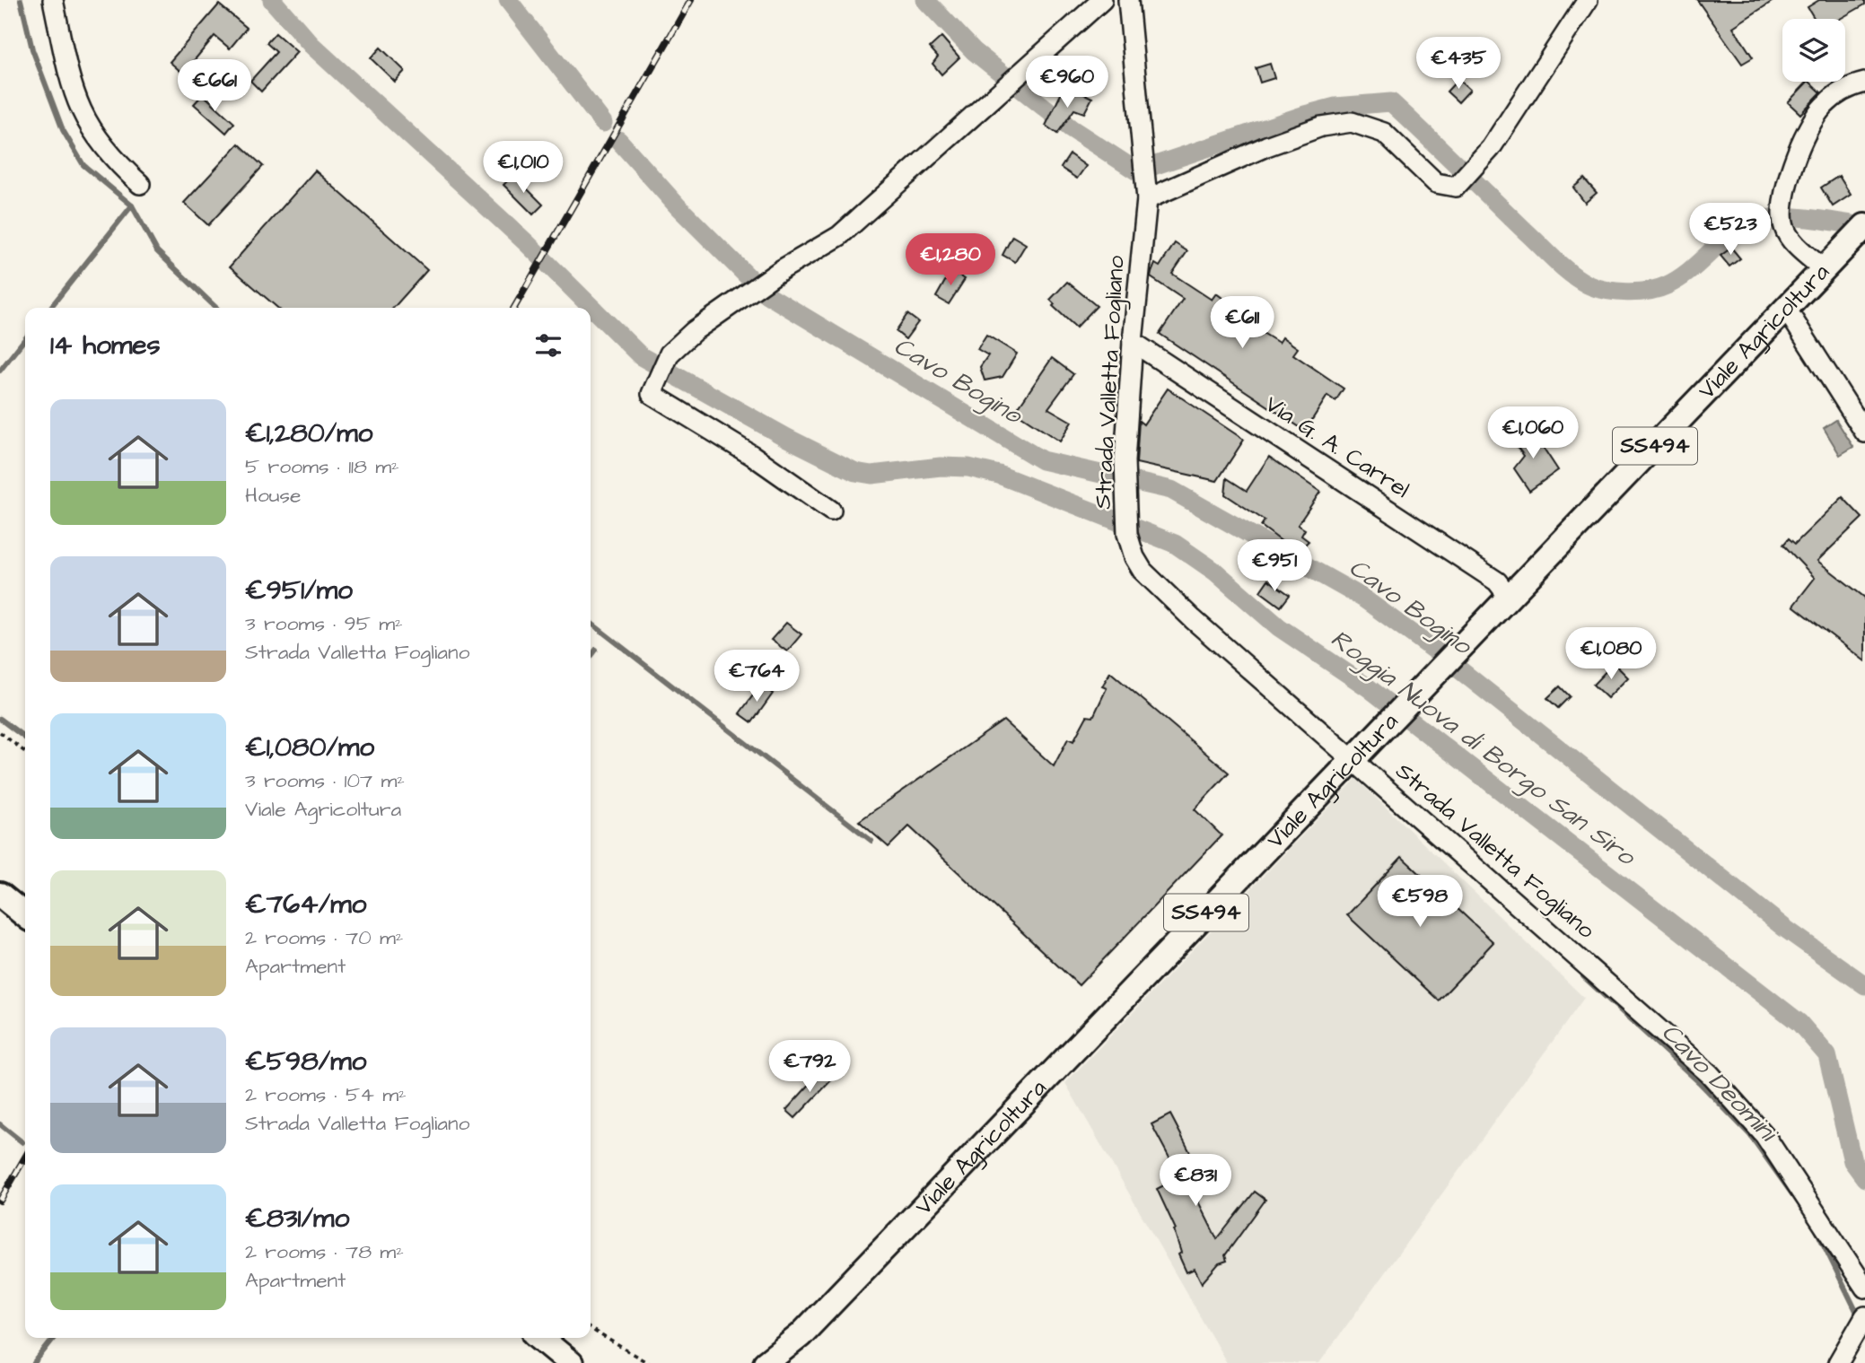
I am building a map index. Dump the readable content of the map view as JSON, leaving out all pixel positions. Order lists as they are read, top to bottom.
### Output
{
  "streets": {
    "main road": ["Viale Agricoltura", "SS494"],
    "street": ["Strada Valletta Fogliano", "Via G. A. Carrel"]
  },
  "crossings": [
    ["Viale Agricoltura", "Strada Valletta Fogliano"],
    ["Viale Agricoltura", "Via G. A. Carrel"],
    ["Strada Valletta Fogliano", "Via G. A. Carrel"]
  ],
  "water": ["Cavo Bogino", "Roggia Nuova di Borgo San Siro", "Cavo Deomini"],
  "page": {
    "price": [
      "€435",
      "€960",
      "€661",
      "€1,010",
      "€523",
      "€1,280",
      "€611",
      "€1,060",
      "€951",
      "€1,080",
      "€764",
      "€598",
      "€792",
      "€831"
    ],
    "heading": "14 homes",
    "list": [
      {
        "name": "€1,280/mo",
        "note": "5 rooms · 118 m² · House"
      },
      {
        "name": "€951/mo",
        "note": "3 rooms · 95 m² · Strada Valletta Fogliano"
      },
      {
        "name": "€1,080/mo",
        "note": "3 rooms · 107 m² · Viale Agricoltura"
      },
      {
        "name": "€764/mo",
        "note": "2 rooms · 70 m² · Apartment"
      },
      {
        "name": "€598/mo",
        "note": "2 rooms · 54 m² · Strada Valletta Fogliano"
      },
      {
        "name": "€831/mo",
        "note": "2 rooms · 78 m² · Apartment"
      }
    ]
  }
}
